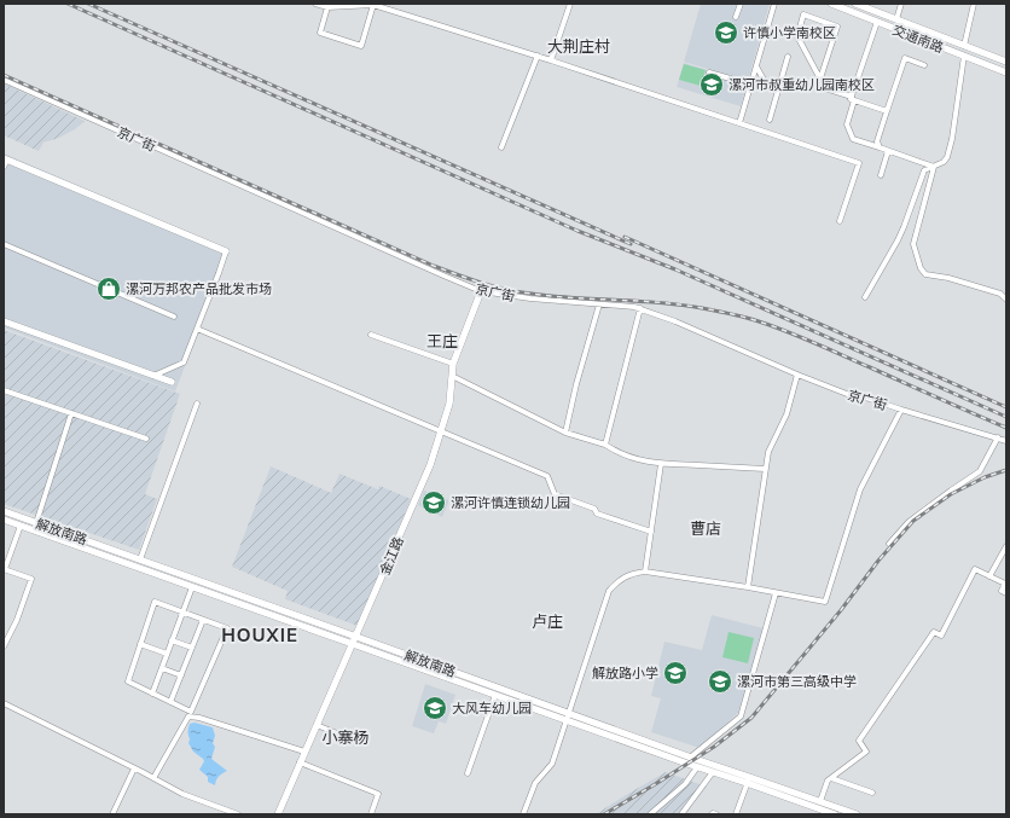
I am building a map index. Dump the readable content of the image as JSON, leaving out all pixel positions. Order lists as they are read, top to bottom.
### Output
{
  "streets": {
    "main road": ["交通南路", "解放南路", "金江路"],
    "street": ["京广街"]
  },
  "crossings": [
    ["京广街", "金江路"],
    ["解放南路", "金江路"]
  ],
  "districts": [
    "大荆庄村",
    "王庄",
    "曹店",
    "卢庄",
    "HOUXIE",
    "小寨杨"
  ],
  "places": {
    "school or university": [
      "许慎小学南校区",
      "漯河市叔重幼儿园南校区",
      "漯河许慎连锁幼儿园",
      "解放路小学",
      "漯河市第三高级中学",
      "大风车幼儿园"
    ],
    "shop": ["漯河万邦农产品批发市场"]
  }
}
